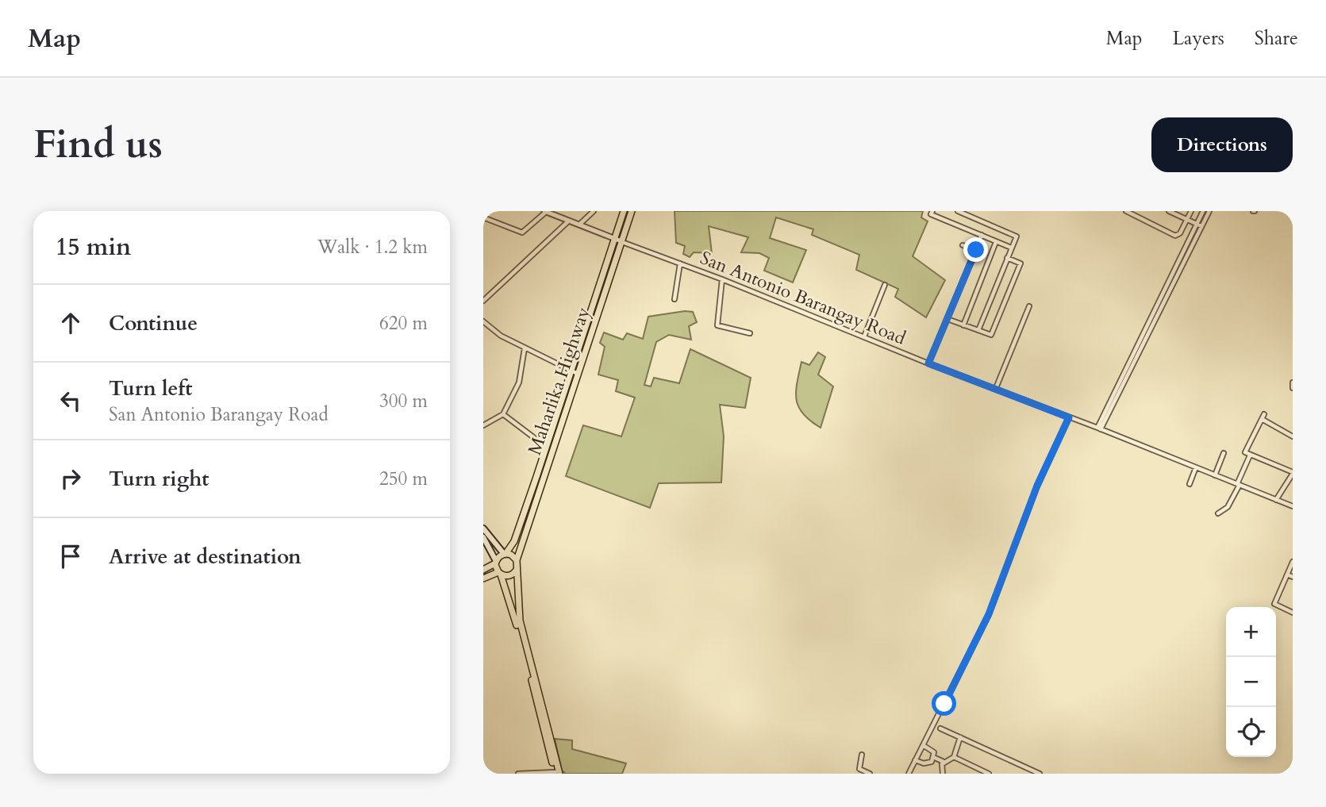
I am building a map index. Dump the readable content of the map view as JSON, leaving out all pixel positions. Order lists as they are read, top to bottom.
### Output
{
  "streets": {
    "highway": ["Maharlika Highway"],
    "street": ["San Antonio Barangay Road"]
  },
  "crossings": [
    ["San Antonio Barangay Road", "Maharlika Highway"]
  ],
  "page": {
    "header": "Map",
    "nav": ["Map", "Layers", "Share"],
    "buttons": "Directions",
    "title": "Find us",
    "heading": ["15 min", "Walk · 1.2 km"],
    "list": [
      ["Continue", "620 m"],
      ["Turn left", "San Antonio Barangay Road", "300 m"],
      ["Turn right", "250 m"],
      "Arrive at destination"
    ],
    "map_buttons": ["+", "−"]
  }
}
